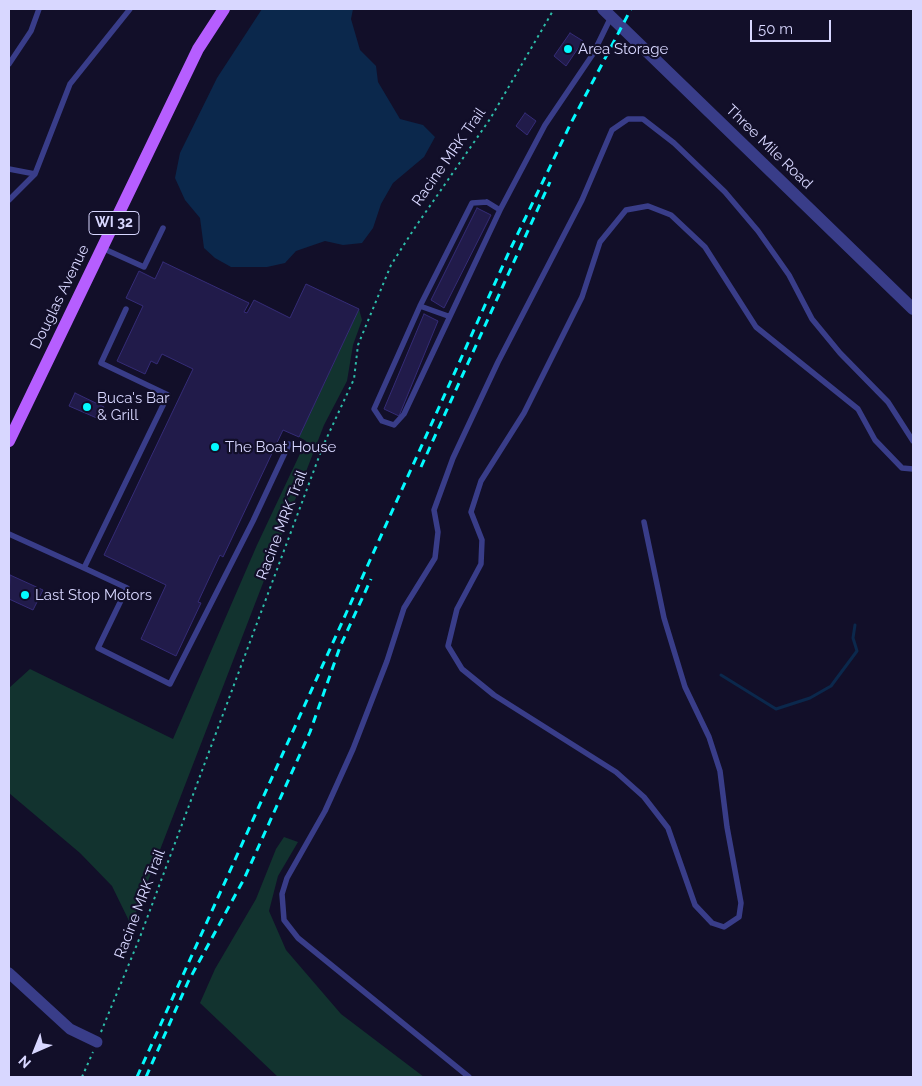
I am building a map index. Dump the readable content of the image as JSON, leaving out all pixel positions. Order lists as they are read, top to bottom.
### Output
{
  "streets": {
    "main road": ["WI 32", "Douglas Avenue"],
    "street": ["Three Mile Road"],
    "path": ["Racine MRK Trail"]
  },
  "places": [
    "Area Storage",
    "Buca's Bar & Grill",
    "The Boat House",
    "Last Stop Motors"
  ],
  "scale_bar": "50 m",
  "north": "bottom left"
}
